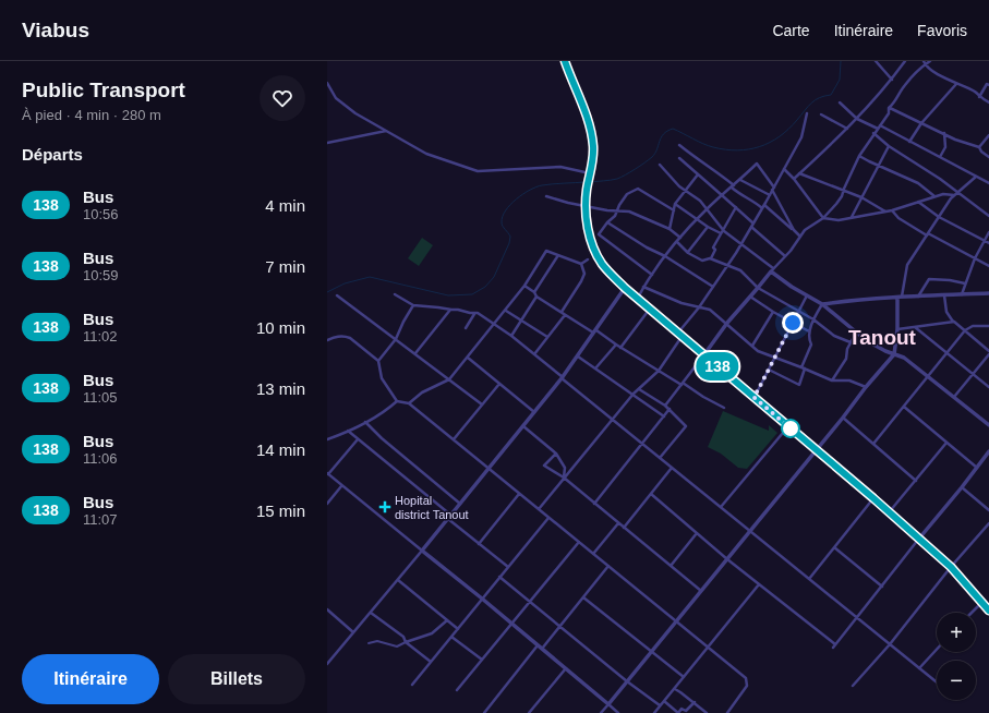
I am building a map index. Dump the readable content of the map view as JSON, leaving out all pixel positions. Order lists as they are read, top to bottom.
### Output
{
  "districts": ["Tanout"],
  "places": {
    "health": ["Hopital district Tanout"]
  },
  "lines": ["bus line 138"],
  "page": {
    "header": "Viabus",
    "nav": ["Carte", "Itinéraire", "Favoris"],
    "heading": [
      ["Public Transport", "À pied · 4 min · 280 m"],
      "Départs"
    ],
    "on_map": "138",
    "list": [
      {
        "mark": "138",
        "name": "Bus",
        "note": "10:56",
        "value": "4 min"
      },
      {
        "mark": "138",
        "name": "Bus",
        "note": "10:59",
        "value": "7 min"
      },
      {
        "mark": "138",
        "name": "Bus",
        "note": "11:02",
        "value": "10 min"
      },
      {
        "mark": "138",
        "name": "Bus",
        "note": "11:05",
        "value": "13 min"
      },
      {
        "mark": "138",
        "name": "Bus",
        "note": "11:06",
        "value": "14 min"
      },
      {
        "mark": "138",
        "name": "Bus",
        "note": "11:07",
        "value": "15 min"
      }
    ],
    "map_buttons": ["+", "−"],
    "buttons": ["Itinéraire", "Billets"]
  }
}
